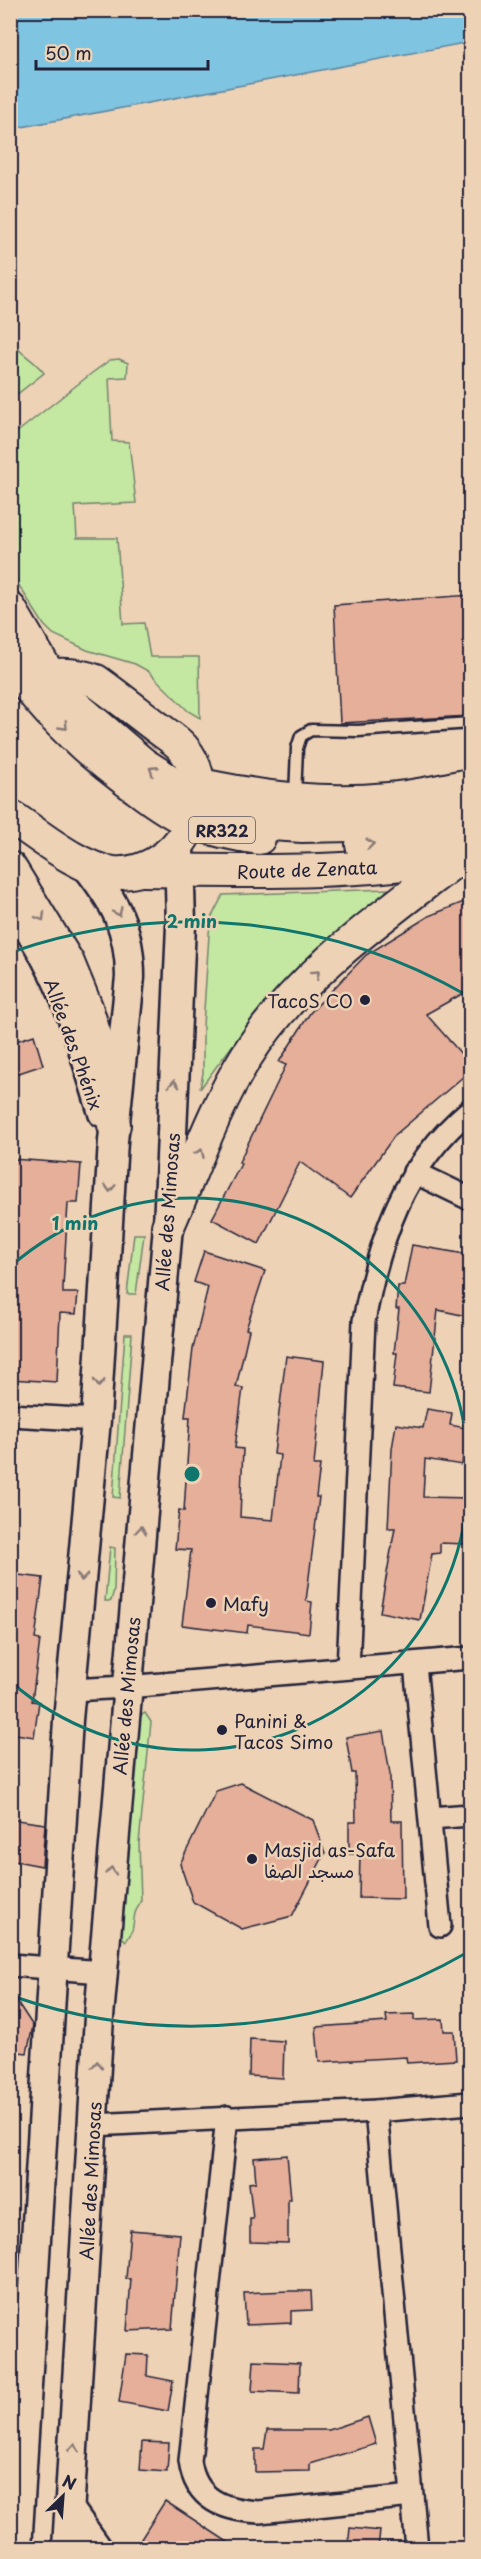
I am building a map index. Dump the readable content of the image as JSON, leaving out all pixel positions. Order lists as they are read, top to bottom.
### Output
{
  "streets": {
    "main road": ["RR322", "Route de Zenata", "Allée des Mimosas"],
    "street": ["Allée des Phénix"]
  },
  "crossings": [
    ["RR322", "Route de Zenata"],
    ["Route de Zenata", "Allée des Mimosas"]
  ],
  "places": [
    "TacoS CO",
    "Mafy",
    "Panini & Tacos Simo",
    "Masjid as-Safa مسجد الصفا"
  ],
  "scale_bar": "50 m",
  "north": "top right",
  "rings": ["2 min", "1 min"]
}
